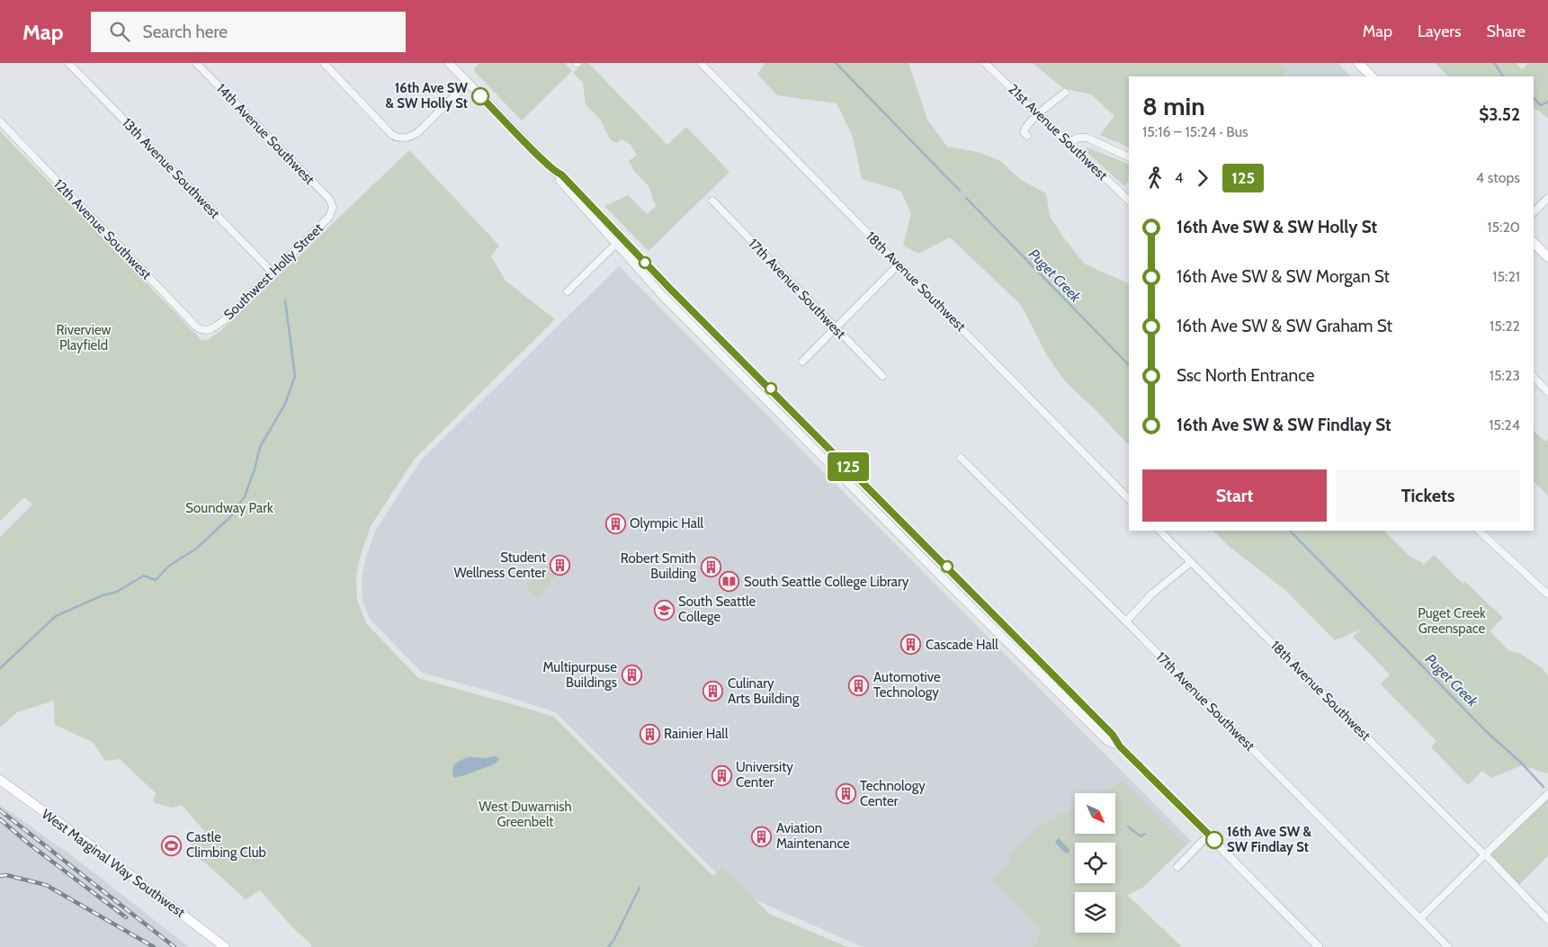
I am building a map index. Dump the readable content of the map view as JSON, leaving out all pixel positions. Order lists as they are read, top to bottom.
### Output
{
  "streets": {
    "main road": ["West Marginal Way Southwest"],
    "street": [
      "21st Avenue Southwest",
      "14th Avenue Southwest",
      "13th Avenue Southwest",
      "12th Avenue Southwest",
      "Southwest Holly Street",
      "18th Avenue Southwest",
      "17th Avenue Southwest"
    ]
  },
  "crossings": [
    ["14th Avenue Southwest", "Southwest Holly Street"],
    ["13th Avenue Southwest", "Southwest Holly Street"],
    ["12th Avenue Southwest", "Southwest Holly Street"]
  ],
  "water": ["Puget Creek"],
  "parks": [
    "Riverview Playfield",
    "Soundway Park",
    "Puget Creek Greenspace",
    "West Duwamish Greenbelt"
  ],
  "places": {
    "other": ["16th Ave SW & SW Holly St", "16th Ave SW & SW Findlay St"],
    "building": [
      "Olympic Hall",
      "Student Wellness Center",
      "Robert Smith Building",
      "Cascade Hall",
      "Multipurpuse Buildings",
      "Automotive Technology",
      "Culinary Arts Building",
      "Rainier Hall",
      "University Center",
      "Technology Center",
      "Aviation Maintenance"
    ],
    "library": ["South Seattle College Library"],
    "school or university": ["South Seattle College"],
    "sports": ["Castle Climbing Club"]
  },
  "lines": ["bus line 125"],
  "north": "bottom right",
  "page": {
    "header": "Map",
    "search": "Search here",
    "nav": ["Map", "Layers", "Share"],
    "on_map": "125",
    "heading": ["8 min", "15:16 – 15:24 · Bus", "$3.52"],
    "legs": ["4", "125", "4 stops"],
    "list": [
      {
        "name": "16th Ave SW & SW Holly St",
        "value": "15:20"
      },
      {
        "name": "16th Ave SW & SW Morgan St",
        "value": "15:21"
      },
      {
        "name": "16th Ave SW & SW Graham St",
        "value": "15:22"
      },
      {
        "name": "Ssc North Entrance",
        "value": "15:23"
      },
      {
        "name": "16th Ave SW & SW Findlay St",
        "value": "15:24"
      }
    ],
    "buttons": ["Start", "Tickets"]
  }
}
